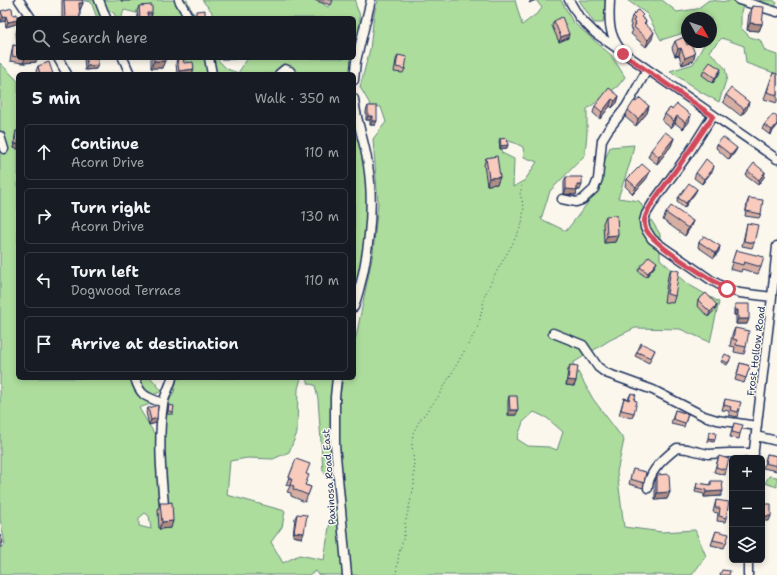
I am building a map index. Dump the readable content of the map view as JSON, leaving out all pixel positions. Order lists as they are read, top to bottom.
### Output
{
  "streets": {
    "street": ["Frost Hollow Road", "Paxinosa Road East"]
  },
  "north": "bottom right",
  "page": {
    "search": "Search here",
    "heading": ["5 min", "Walk · 350 m"],
    "list": [
      ["Continue", "Acorn Drive", "110 m"],
      ["Turn right", "Acorn Drive", "130 m"],
      ["Turn left", "Dogwood Terrace", "110 m"],
      "Arrive at destination"
    ],
    "map_buttons": ["+", "−"]
  }
}
